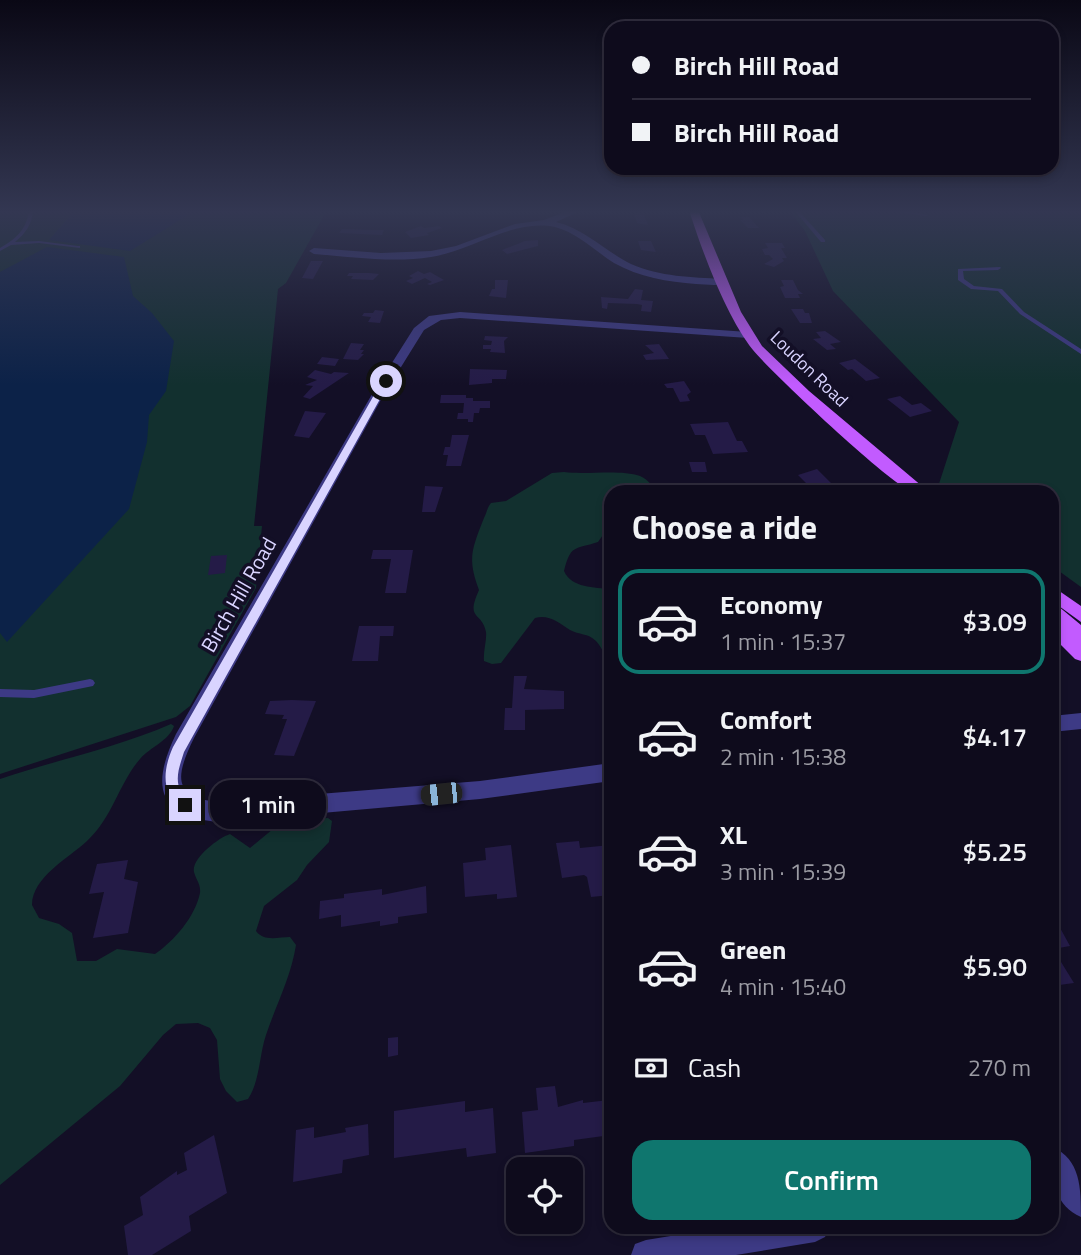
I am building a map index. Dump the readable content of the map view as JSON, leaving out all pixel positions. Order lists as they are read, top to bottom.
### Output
{
  "streets": {
    "main road": ["Loudon Road"],
    "street": ["Birch Hill Road"]
  },
  "crossings": [
    ["Loudon Road", "Birch Hill Road"]
  ],
  "page": {
    "banner": ["Birch Hill Road", "Birch Hill Road"],
    "heading": "Choose a ride",
    "list": [
      {
        "name": "Economy",
        "note": "1 min · 15:37",
        "value": "$3.09"
      },
      {
        "name": "Comfort",
        "note": "2 min · 15:38",
        "value": "$4.17"
      },
      {
        "name": "XL",
        "note": "3 min · 15:39",
        "value": "$5.25"
      },
      {
        "name": "Green",
        "note": "4 min · 15:40",
        "value": "$5.90"
      }
    ],
    "bubble": "1 min",
    "pay": ["Cash", "270 m"],
    "buttons": "Confirm"
  }
}
